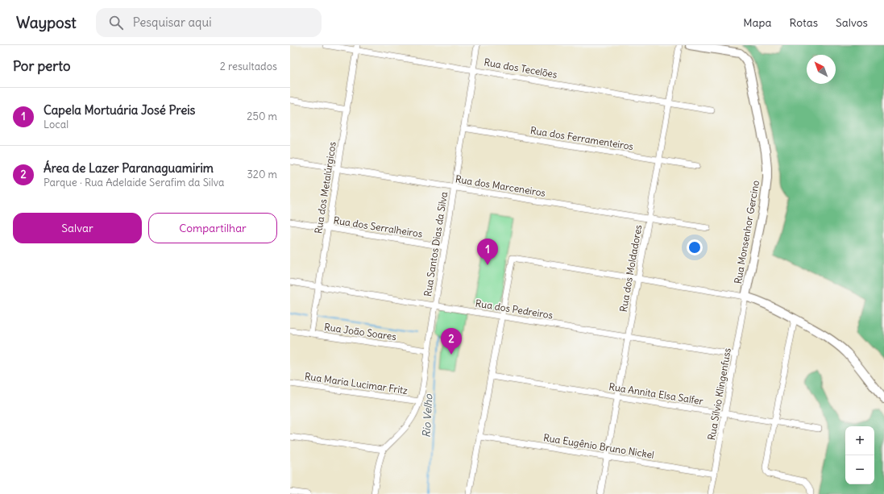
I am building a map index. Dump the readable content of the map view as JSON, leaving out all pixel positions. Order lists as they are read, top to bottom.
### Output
{
  "streets": {
    "main road": ["Rua Monsenhor Gercino"],
    "street": [
      "Rua dos Tecelões",
      "Rua dos Ferramenteiros",
      "Rua dos Marceneiros",
      "Rua dos Metalúrgicos",
      "Rua dos Serralheiros",
      "Rua Santos Dias da Silva",
      "Rua dos Moldadores",
      "Rua dos Pedreiros",
      "Rua João Soares",
      "Rua Maria Lucimar Fritz",
      "Rua Annita Elsa Salfer",
      "Rua Sílvio Klingenfuss",
      "Rua Eugênio Bruno Nickel"
    ]
  },
  "crossings": [
    ["Rua dos Tecelões", "Rua dos Metalúrgicos"],
    ["Rua dos Tecelões", "Rua Santos Dias da Silva"],
    ["Rua dos Tecelões", "Rua dos Moldadores"],
    ["Rua dos Ferramenteiros", "Rua Santos Dias da Silva"],
    ["Rua dos Ferramenteiros", "Rua dos Moldadores"],
    ["Rua dos Marceneiros", "Rua dos Metalúrgicos"],
    ["Rua dos Marceneiros", "Rua Santos Dias da Silva"],
    ["Rua dos Marceneiros", "Rua dos Moldadores"],
    ["Rua dos Metalúrgicos", "Rua dos Serralheiros"],
    ["Rua dos Metalúrgicos", "Rua dos Pedreiros"],
    ["Rua dos Metalúrgicos", "Rua João Soares"],
    ["Rua dos Serralheiros", "Rua Santos Dias da Silva"],
    ["Rua Monsenhor Gercino", "Rua Sílvio Klingenfuss"],
    ["Rua Santos Dias da Silva", "Rua dos Pedreiros"],
    ["Rua Santos Dias da Silva", "Rua João Soares"],
    ["Rua Santos Dias da Silva", "Rua Maria Lucimar Fritz"],
    ["Rua dos Moldadores", "Rua dos Pedreiros"],
    ["Rua dos Moldadores", "Rua Annita Elsa Salfer"],
    ["Rua dos Moldadores", "Rua Eugênio Bruno Nickel"],
    ["Rua dos Pedreiros", "Rua Sílvio Klingenfuss"],
    ["Rua Annita Elsa Salfer", "Rua Sílvio Klingenfuss"],
    ["Rua Sílvio Klingenfuss", "Rua Eugênio Bruno Nickel"]
  ],
  "water": ["Rio Velho"],
  "north": "top left",
  "page": {
    "header": "Waypost",
    "search": "Pesquisar aqui",
    "nav": ["Mapa", "Rotas", "Salvos"],
    "heading": ["Por perto", "2 resultados"],
    "list": [
      {
        "mark": "1",
        "name": "Capela Mortuária José Preis",
        "note": "Local",
        "value": "250 m"
      },
      {
        "mark": "2",
        "name": "Área de Lazer Paranaguamirim",
        "note": "Parque · Rua Adelaide Serafim da Silva",
        "value": "320 m"
      }
    ],
    "buttons": ["Salvar", "Compartilhar"],
    "pins": ["1", "2"],
    "map_buttons": ["+", "−"]
  }
}
